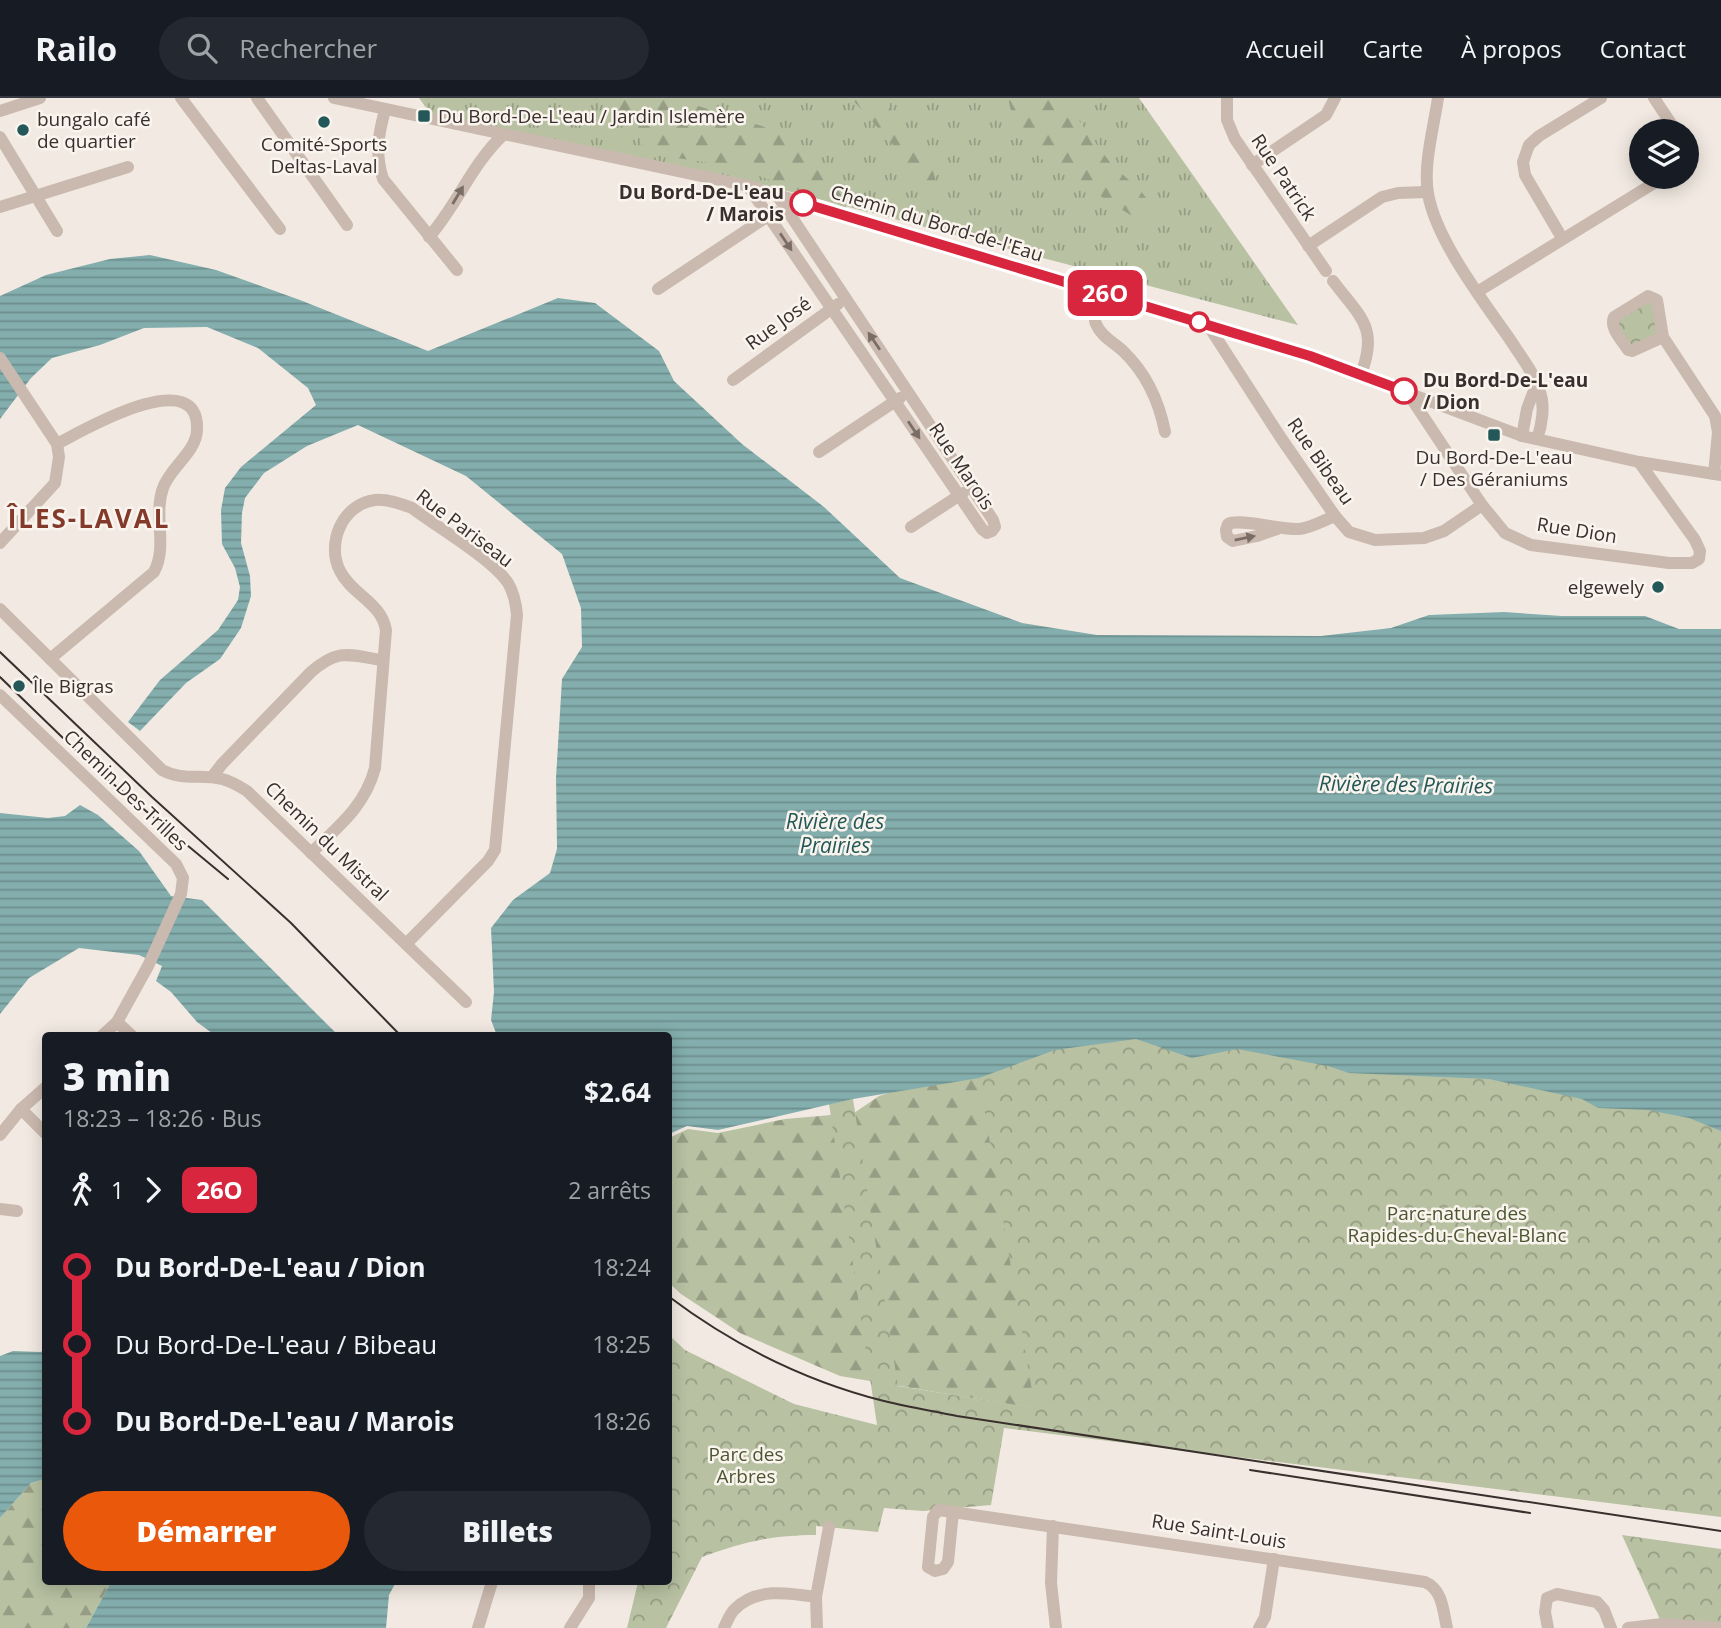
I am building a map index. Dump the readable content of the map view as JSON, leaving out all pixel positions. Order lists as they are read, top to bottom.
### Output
{
  "streets": {
    "street": [
      "Rue Patrick",
      "Chemin du Bord-de-l'Eau",
      "Rue José",
      "Rue Bibeau",
      "Rue Marois",
      "Rue Pariseau",
      "Rue Dion",
      "Chemin Des Trilles",
      "Chemin du Mistral",
      "Rue Saint-Louis"
    ]
  },
  "crossings": [
    ["Rue Patrick", "Chemin du Bord-de-l'Eau"],
    ["Chemin du Bord-de-l'Eau", "Rue Bibeau"],
    ["Chemin du Bord-de-l'Eau", "Rue Marois"],
    ["Chemin du Bord-de-l'Eau", "Rue Dion"],
    ["Rue José", "Rue Marois"],
    ["Rue Bibeau", "Rue Dion"],
    ["Rue Pariseau", "Chemin du Mistral"]
  ],
  "districts": ["ÎLES-LAVAL"],
  "water": ["Rivière des Prairies"],
  "parks": ["Parc-nature des Rapides-du-Cheval-Blanc", "Parc des Arbres"],
  "places": {
    "transit": ["Du Bord-De-L'eau / Jardin Islemère", "Du Bord-De-L'eau / Des Géraniums"],
    "other": [
      "Comité-Sports Deltas-Laval",
      "bungalo café de quartier",
      "Du Bord-De-L'eau / Marois",
      "Du Bord-De-L'eau / Dion",
      "elgewely",
      "Île Bigras"
    ]
  },
  "lines": ["bus line 26O"],
  "page": {
    "header": "Railo",
    "search": "Rechercher",
    "nav": [
      "Accueil",
      "Carte",
      "À propos",
      "Contact"
    ],
    "on_map": "26O",
    "heading": ["3 min", "18:23 – 18:26 · Bus", "$2.64"],
    "legs": ["1", "26O", "2 arrêts"],
    "list": [
      {
        "name": "Du Bord-De-L'eau / Dion",
        "value": "18:24"
      },
      {
        "name": "Du Bord-De-L'eau / Bibeau",
        "value": "18:25"
      },
      {
        "name": "Du Bord-De-L'eau / Marois",
        "value": "18:26"
      }
    ],
    "buttons": ["Démarrer", "Billets"]
  }
}
